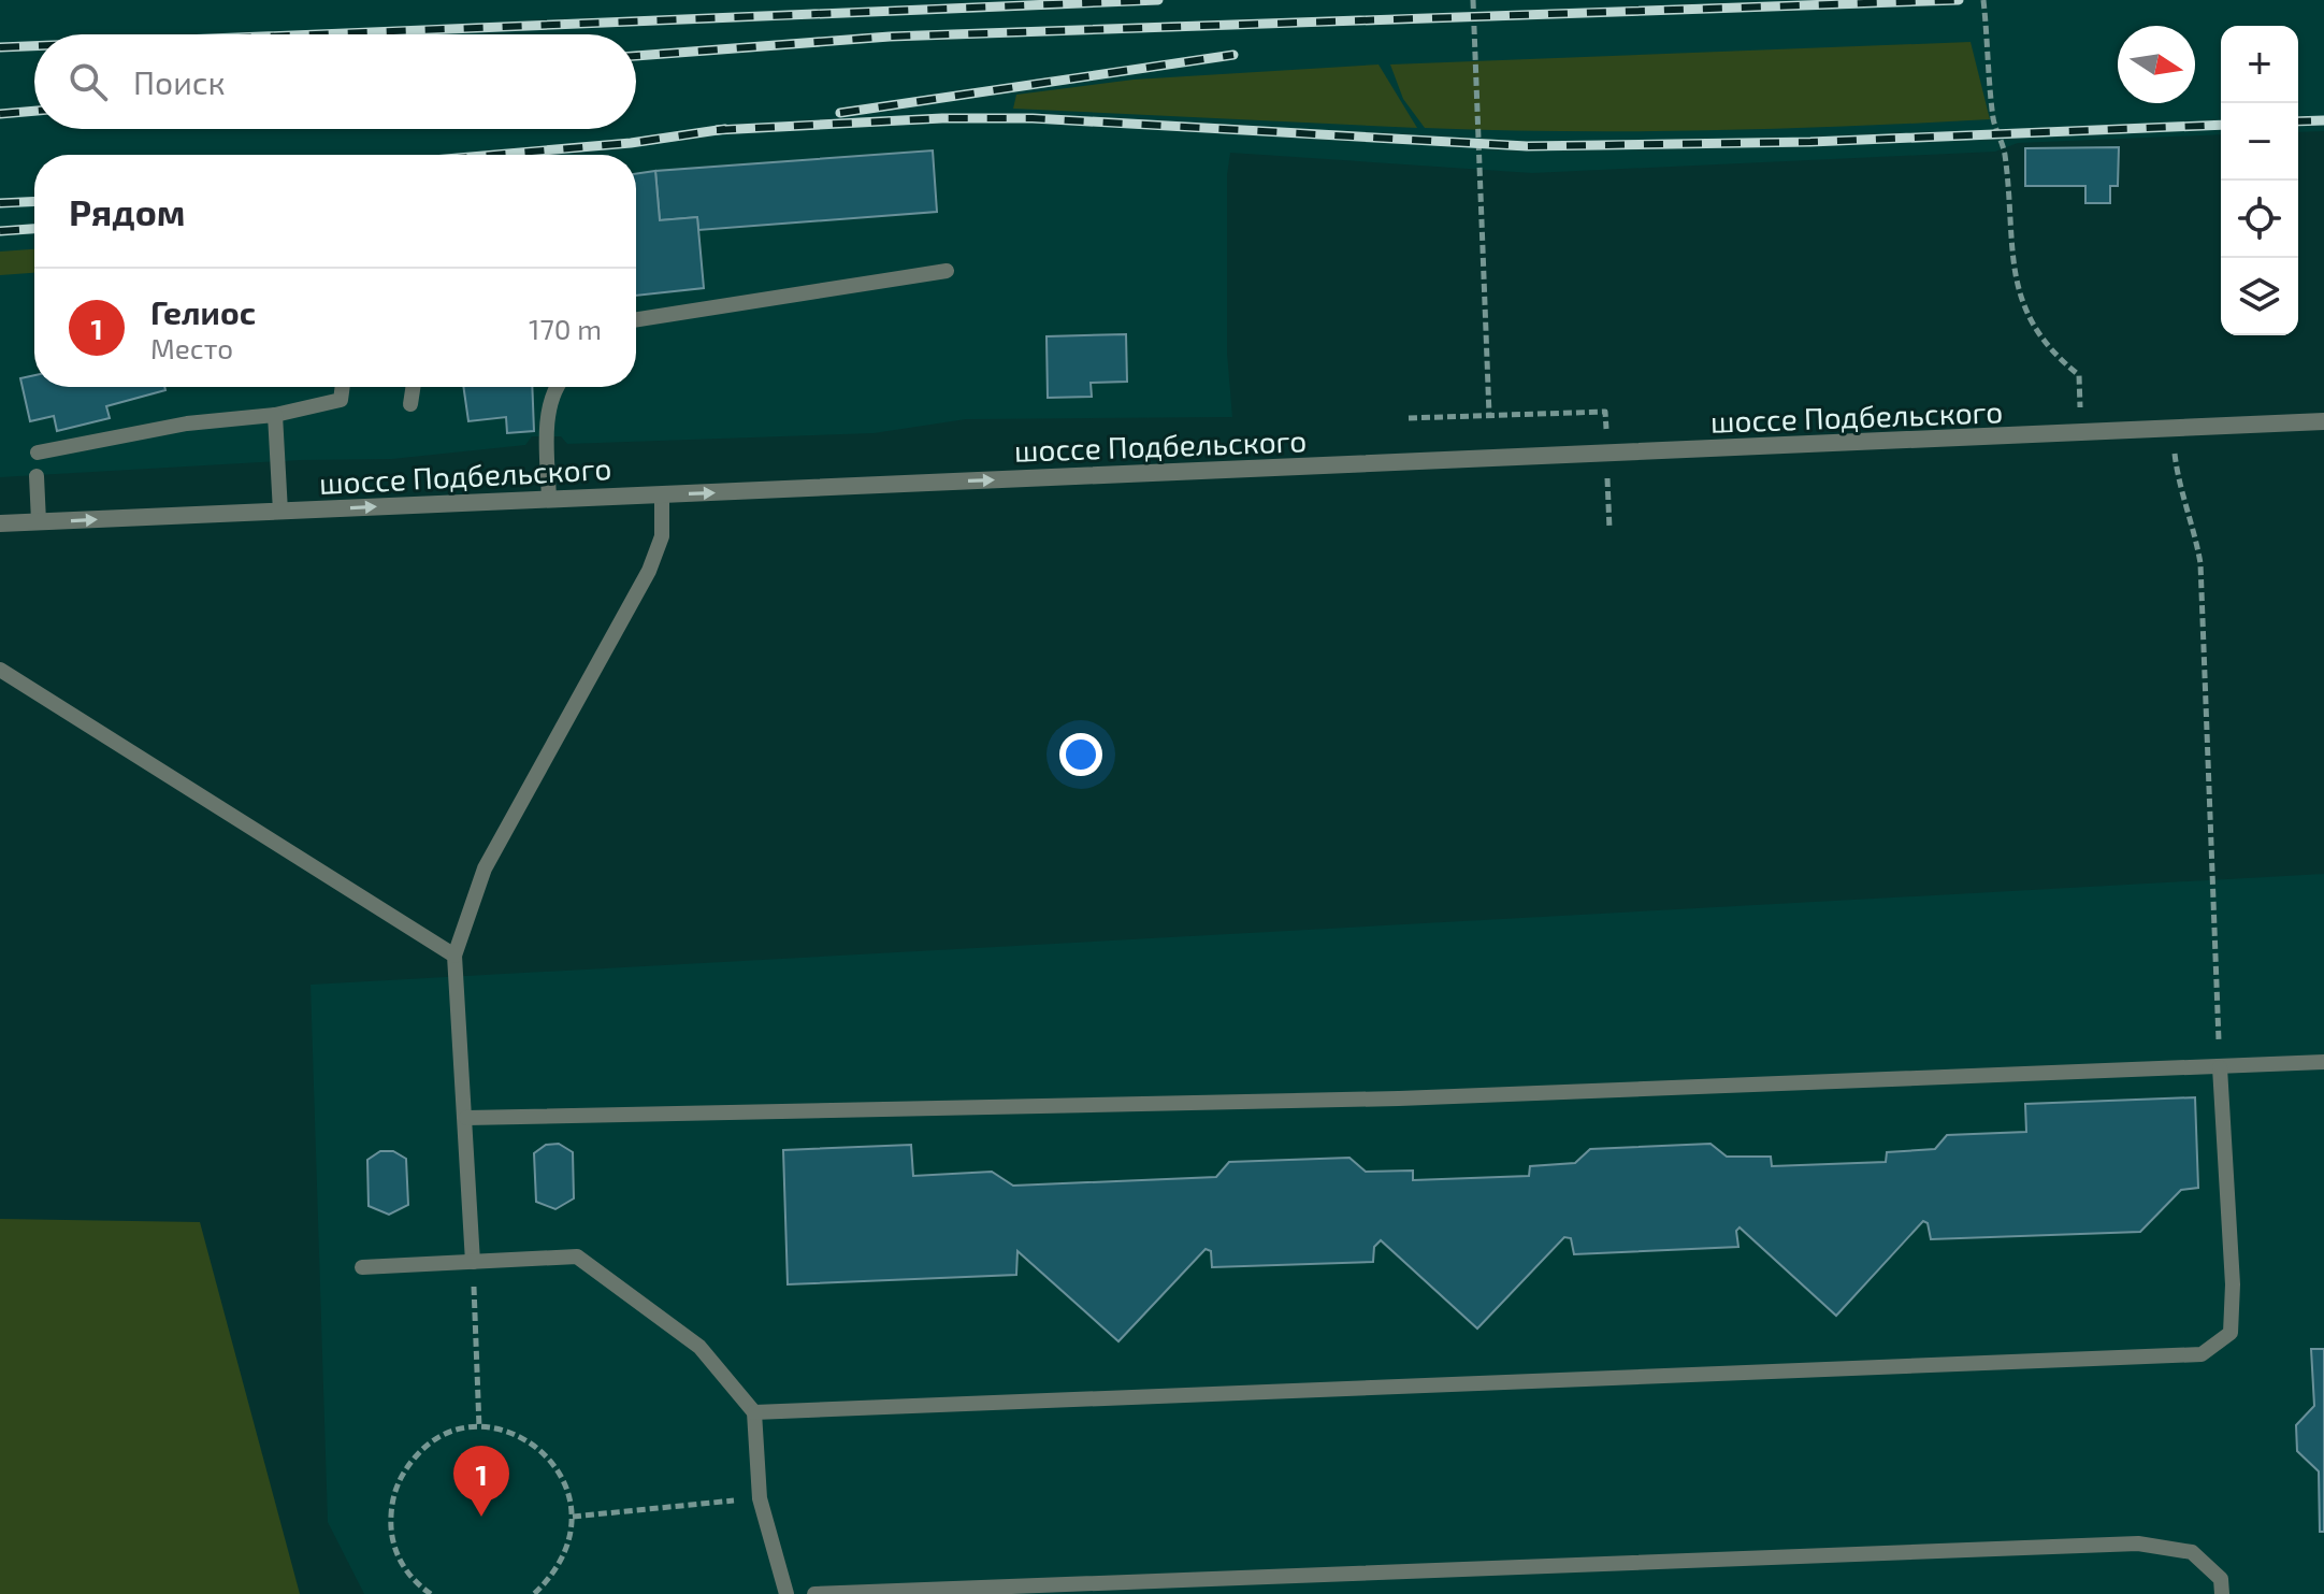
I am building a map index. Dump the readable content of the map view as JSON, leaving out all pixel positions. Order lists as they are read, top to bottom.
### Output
{
  "streets": {
    "street": ["шоссе Подбельского"]
  },
  "one_way": ["шоссе Подбельского"],
  "north": "right",
  "page": {
    "map_buttons": ["+", "−"],
    "search": "Поиск",
    "heading": "Рядом",
    "list": [
      {
        "mark": "1",
        "name": "Гелиос",
        "note": "Место",
        "value": "170 m"
      }
    ],
    "pins": "1"
  }
}
